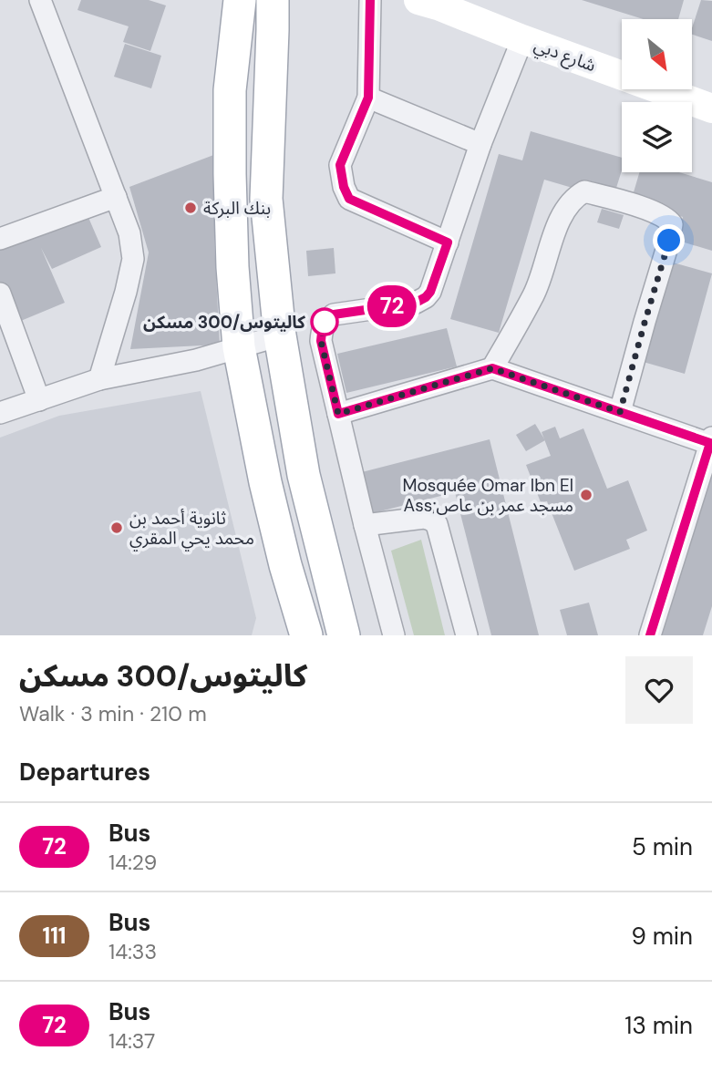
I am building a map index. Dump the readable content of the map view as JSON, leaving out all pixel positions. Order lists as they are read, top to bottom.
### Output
{
  "streets": {
    "main road": ["شارع دبي"]
  },
  "places": [
    "بنك البركة",
    "كاليتوس/300 مسكن",
    "Mosquée Omar Ibn El Ass;مسجد عمر بن عاص",
    "ثانوية أحمد بن محمد يحي المقري"
  ],
  "lines": ["bus line 72"],
  "north": "bottom right",
  "page": {
    "on_map": "72",
    "heading": [
      ["كاليتوس/300 مسكن", "Walk · 3 min · 210 m"],
      "Departures"
    ],
    "list": [
      {
        "mark": "72",
        "name": "Bus",
        "note": "14:29",
        "value": "5 min"
      },
      {
        "mark": "111",
        "name": "Bus",
        "note": "14:33",
        "value": "9 min"
      },
      {
        "mark": "72",
        "name": "Bus",
        "note": "14:37",
        "value": "13 min"
      }
    ]
  }
}
